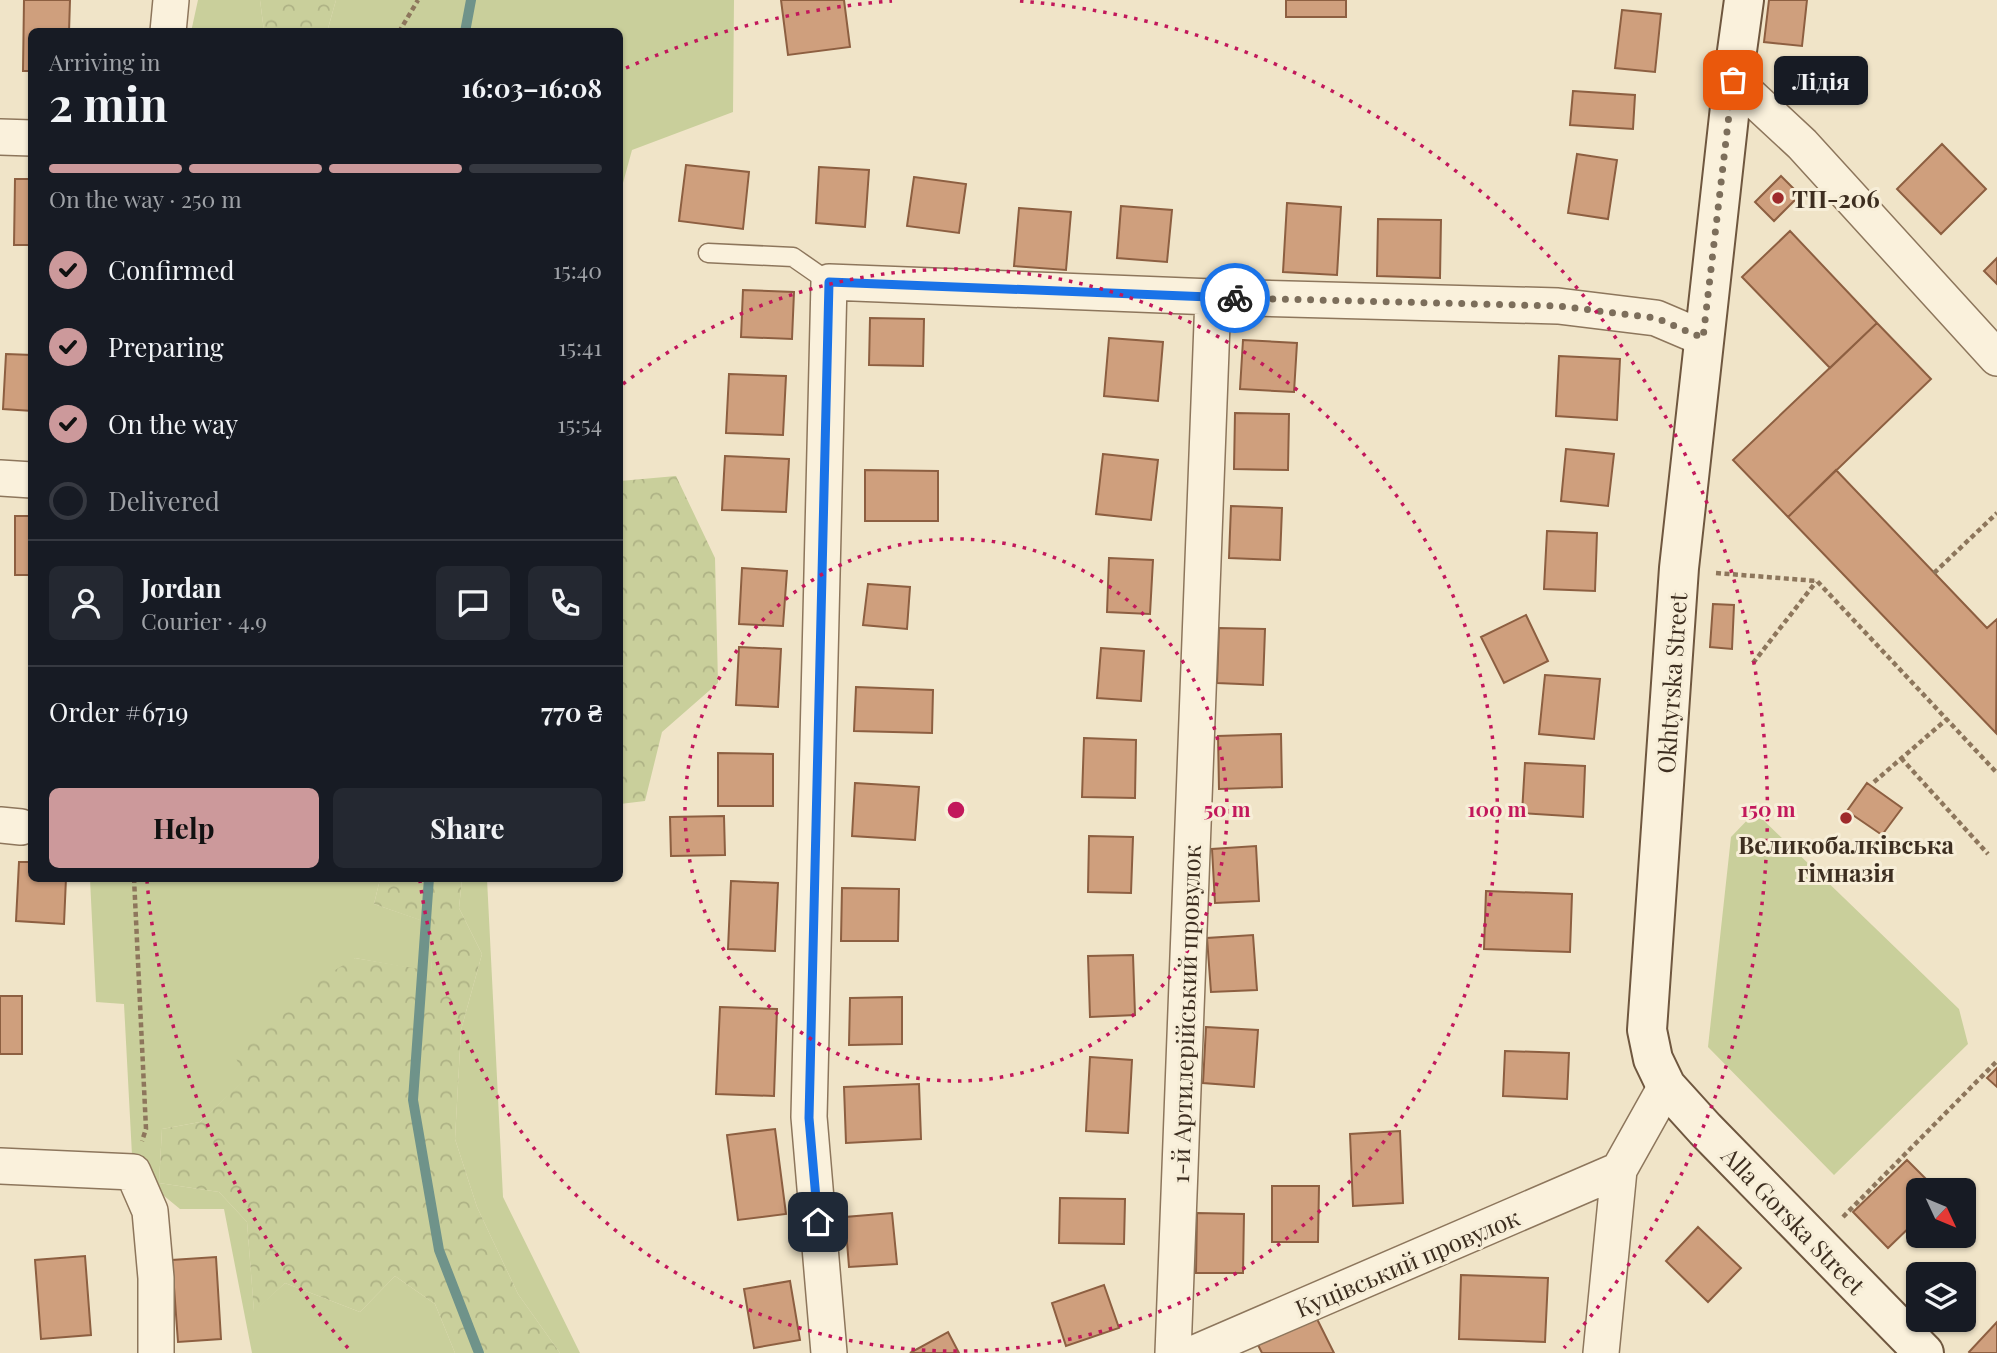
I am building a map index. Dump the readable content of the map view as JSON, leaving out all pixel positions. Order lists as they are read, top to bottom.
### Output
{
  "streets": {
    "street": [
      "Okhtyrska Street",
      "1-й Артилерійський провулок",
      "Alla Gorska Street",
      "Куцівський провулок"
    ]
  },
  "crossings": [
    ["Okhtyrska Street", "Alla Gorska Street"]
  ],
  "places": ["Лідія", "ТП-206", "Великобалківська гімназія"],
  "north": "bottom right",
  "page": {
    "heading": ["2 min", "Arriving in", "16:03–16:08"],
    "panel": [
      "Jordan",
      "Courier · 4.9",
      "Order #6719",
      "770 ₴"
    ],
    "bubble": "Лідія",
    "bar": "On the way · 250 m",
    "list": [
      ["Confirmed", "15:40"],
      ["Preparing", "15:41"],
      ["On the way", "15:54"],
      "Delivered"
    ],
    "buttons": ["Help", "Share"]
  },
  "rings": ["50 m", "100 m", "150 m"]
}
